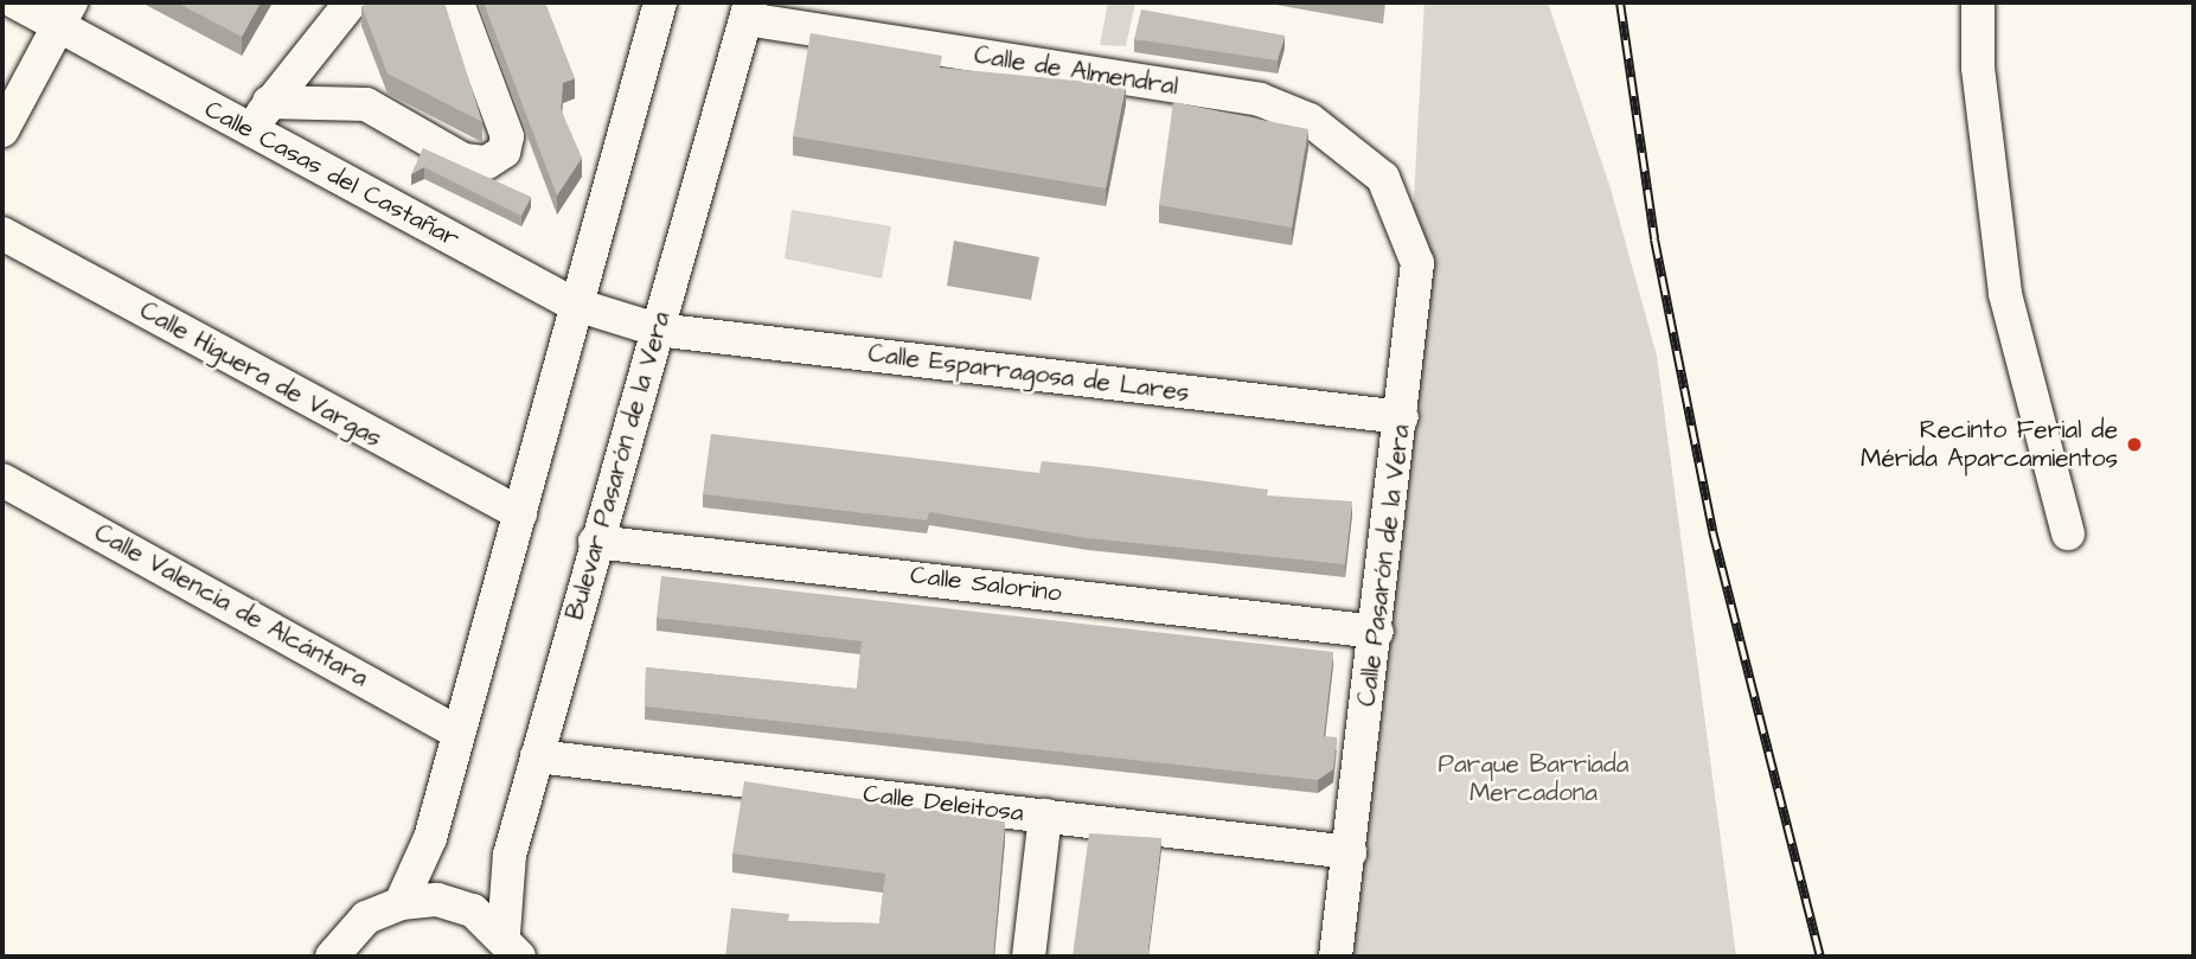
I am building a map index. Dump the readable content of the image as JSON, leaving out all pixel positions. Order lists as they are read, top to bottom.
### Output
{
  "streets": {
    "street": [
      "Calle de Almendral",
      "Calle Casas del Castañar",
      "Calle Esparragosa de Lares",
      "Calle Higuera de Vargas",
      "Bulevar Pasarón de la Vera",
      "Calle Pasarón de la Vera",
      "Calle Salorino",
      "Calle Valencia de Alcántara",
      "Calle Deleitosa"
    ]
  },
  "crossings": [
    ["Calle de Almendral", "Bulevar Pasarón de la Vera"],
    ["Calle de Almendral", "Calle Pasarón de la Vera"],
    ["Calle Casas del Castañar", "Calle Esparragosa de Lares"],
    ["Calle Casas del Castañar", "Bulevar Pasarón de la Vera"],
    ["Calle Esparragosa de Lares", "Bulevar Pasarón de la Vera"],
    ["Calle Esparragosa de Lares", "Calle Pasarón de la Vera"],
    ["Bulevar Pasarón de la Vera", "Calle Salorino"],
    ["Bulevar Pasarón de la Vera", "Calle Deleitosa"],
    ["Calle Pasarón de la Vera", "Calle Salorino"],
    ["Calle Pasarón de la Vera", "Calle Deleitosa"]
  ],
  "parks": ["Parque Barriada Mercadona"],
  "places": ["Recinto Ferial de Mérida Aparcamientos"]
}
